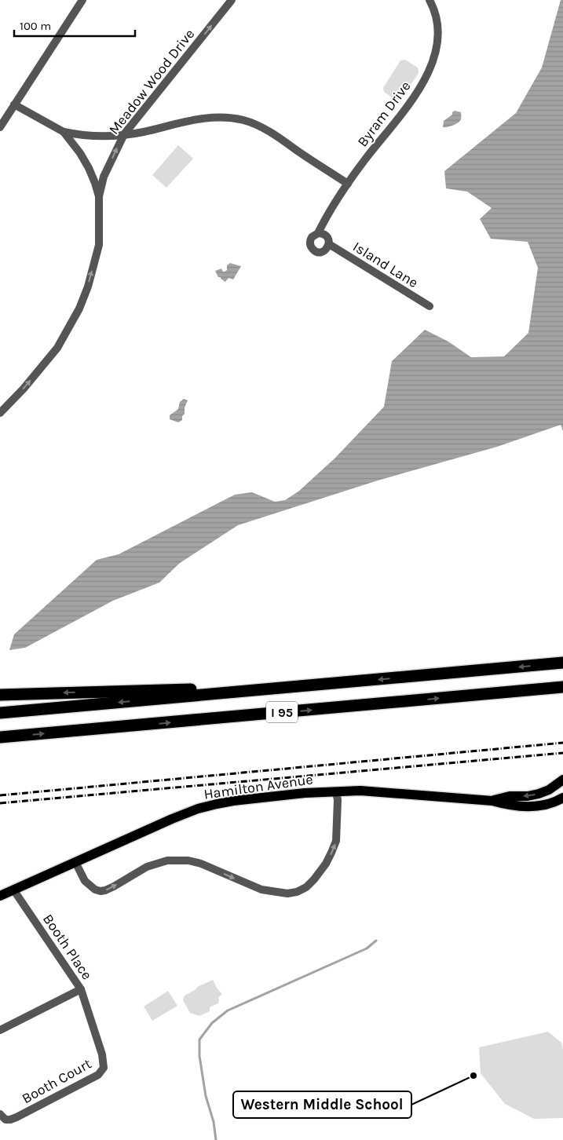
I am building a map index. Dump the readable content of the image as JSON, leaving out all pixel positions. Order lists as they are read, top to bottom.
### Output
{
  "streets": {
    "highway": ["I 95"],
    "main road": ["Hamilton Avenue"],
    "street": [
      "Meadow Wood Drive",
      "Byram Drive",
      "Island Lane",
      "Booth Place",
      "Booth Court"
    ]
  },
  "crossings": [
    ["Byram Drive", "Island Lane"],
    ["Hamilton Avenue", "Booth Place"],
    ["Booth Place", "Booth Court"]
  ],
  "one_way": ["Meadow Wood Drive"],
  "places": ["Western Middle School"],
  "scale_bar": "100 m"
}
